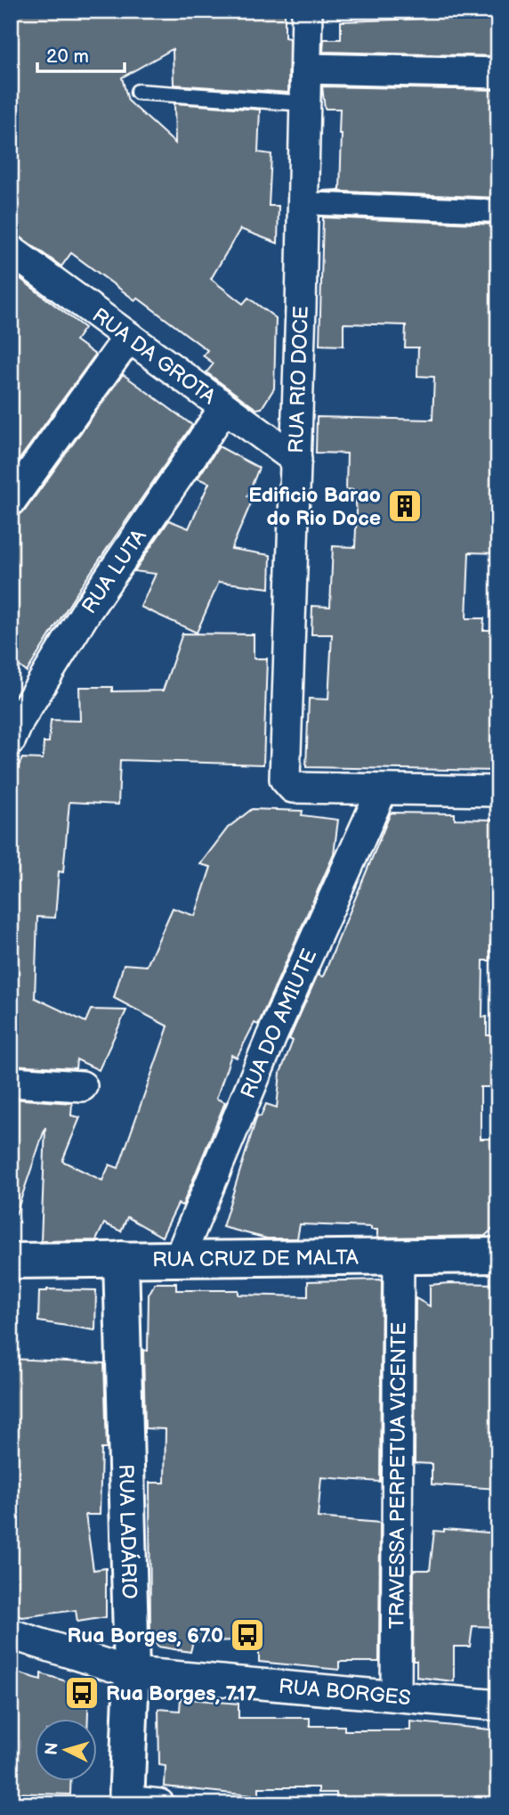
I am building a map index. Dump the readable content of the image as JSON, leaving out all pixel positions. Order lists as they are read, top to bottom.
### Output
{
  "streets": {
    "street": [
      "RUA DA GROTA",
      "RUA RIO DOCE",
      "RUA LUTA",
      "RUA DO AMIUTE",
      "RUA CRUZ DE MALTA",
      "TRAVESSA PERPETUA VICENTE",
      "RUA LADÁRIO",
      "RUA BORGES"
    ]
  },
  "crossings": [
    ["RUA DA GROTA", "RUA RIO DOCE"],
    ["RUA DA GROTA", "RUA LUTA"],
    ["RUA RIO DOCE", "RUA DO AMIUTE"],
    ["RUA DO AMIUTE", "RUA CRUZ DE MALTA"],
    ["RUA CRUZ DE MALTA", "TRAVESSA PERPETUA VICENTE"],
    ["RUA CRUZ DE MALTA", "RUA LADÁRIO"],
    ["TRAVESSA PERPETUA VICENTE", "RUA BORGES"],
    ["RUA LADÁRIO", "RUA BORGES"]
  ],
  "places": {
    "building": ["Edificio Barao do Rio Doce"],
    "bus stop": ["Rua Borges, 670", "Rua Borges, 717"]
  },
  "scale_bar": "20 m",
  "north": "left"
}
